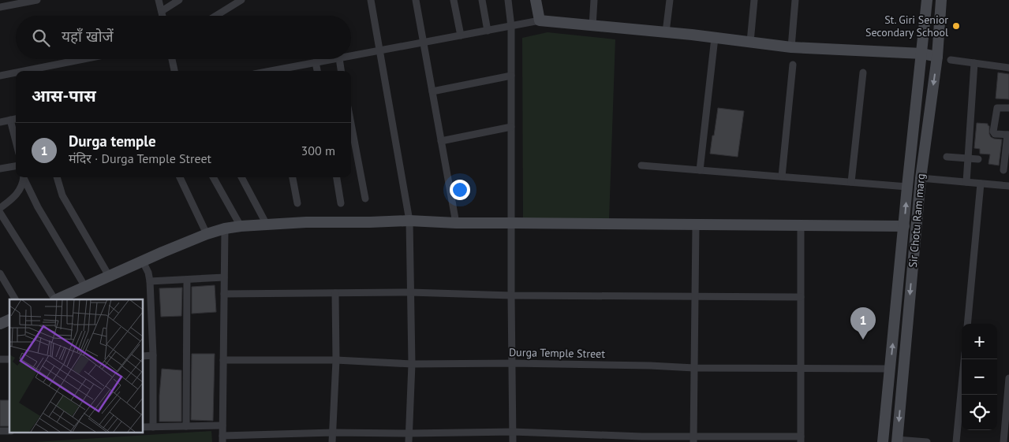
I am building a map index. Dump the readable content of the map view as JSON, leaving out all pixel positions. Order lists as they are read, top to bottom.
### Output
{
  "streets": {
    "street": ["Sir Chotu Ram marg", "Durga Temple Street"]
  },
  "crossings": [
    ["Sir Chotu Ram marg", "Durga Temple Street"]
  ],
  "places": ["St. Giri Senior Secondary School"],
  "page": {
    "search": "यहाँ खोजें",
    "heading": "आस-पास",
    "list": [
      {
        "mark": "1",
        "name": "Durga temple",
        "note": "मंदिर · Durga Temple Street",
        "value": "300 m"
      }
    ],
    "pins": "1",
    "map_buttons": ["+", "−"]
  }
}
